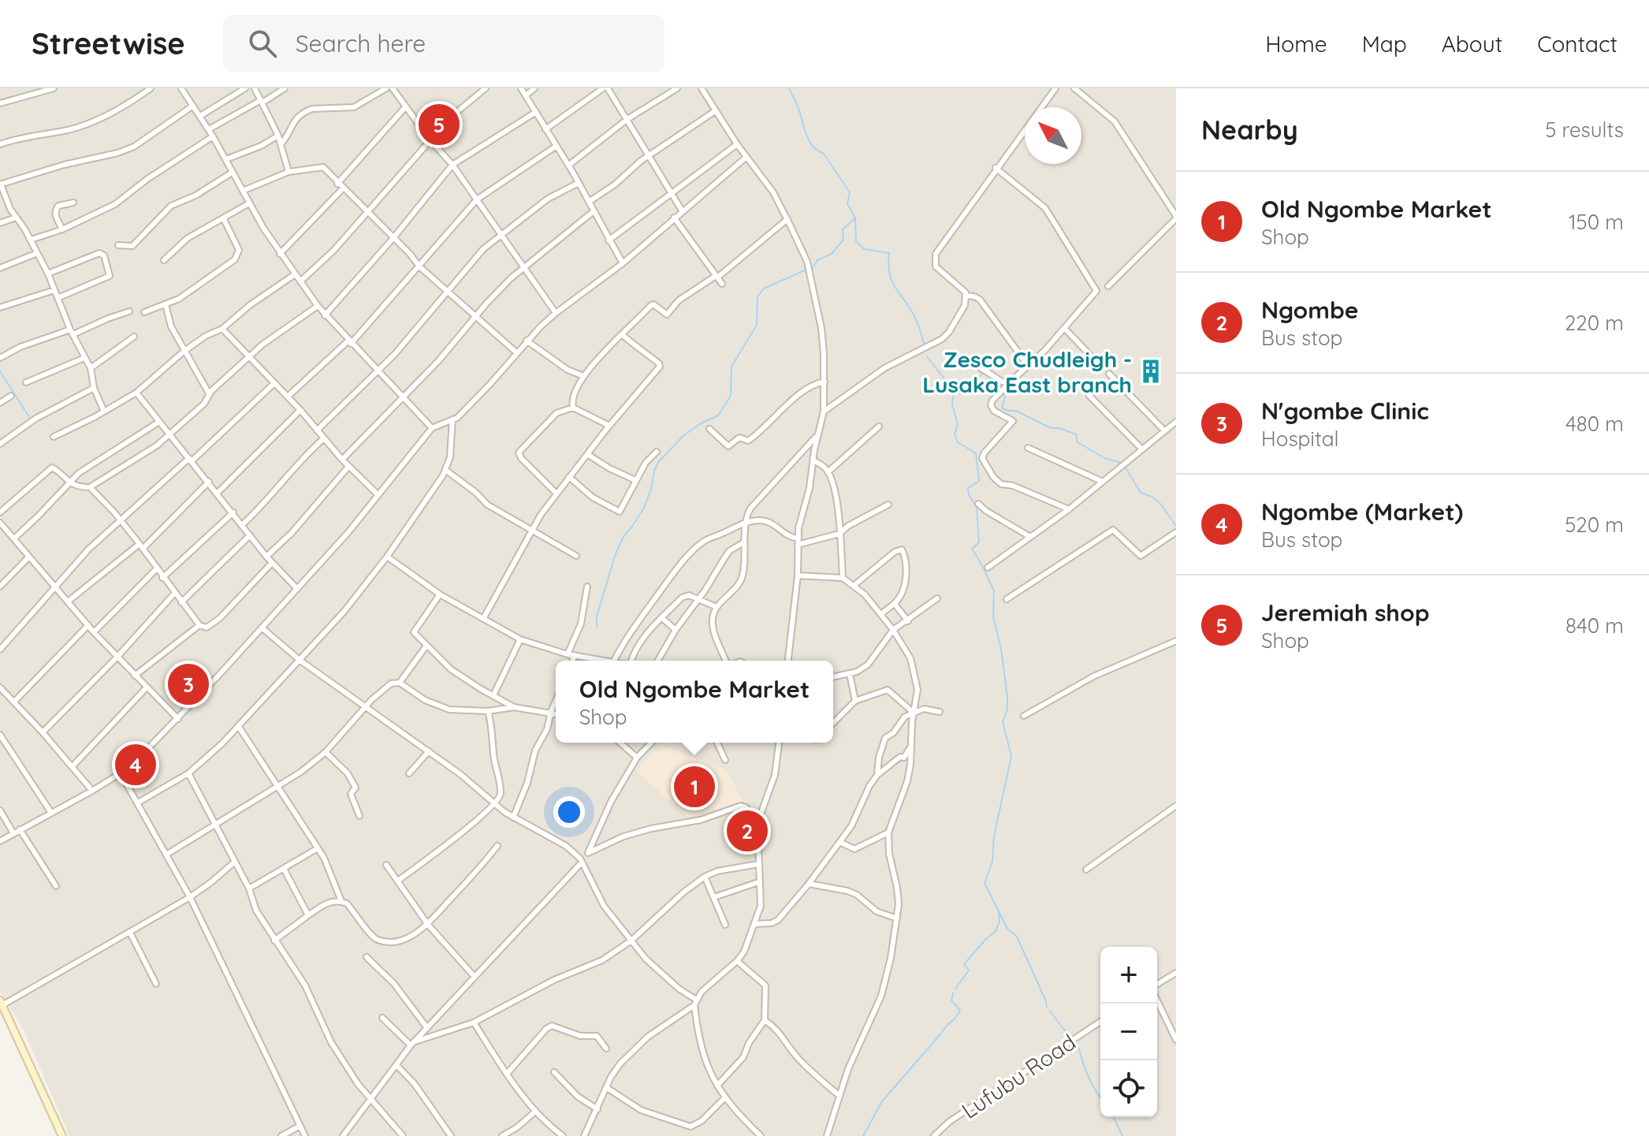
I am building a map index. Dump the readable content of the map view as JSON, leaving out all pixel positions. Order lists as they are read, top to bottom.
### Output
{
  "streets": {
    "street": ["Lufubu Road"]
  },
  "places": {
    "building": ["Zesco Chudleigh - Lusaka East branch"]
  },
  "north": "top left",
  "page": {
    "header": "Streetwise",
    "search": "Search here",
    "nav": [
      "Home",
      "Map",
      "About",
      "Contact"
    ],
    "heading": ["Nearby", "5 results"],
    "pins": [
      "5",
      "3",
      "4",
      "1",
      "2"
    ],
    "list": [
      {
        "mark": "1",
        "name": "Old Ngombe Market",
        "note": "Shop",
        "value": "150 m"
      },
      {
        "mark": "2",
        "name": "Ngombe",
        "note": "Bus stop",
        "value": "220 m"
      },
      {
        "mark": "3",
        "name": "N'gombe Clinic",
        "note": "Hospital",
        "value": "480 m"
      },
      {
        "mark": "4",
        "name": "Ngombe (Market)",
        "note": "Bus stop",
        "value": "520 m"
      },
      {
        "mark": "5",
        "name": "Jeremiah shop",
        "note": "Shop",
        "value": "840 m"
      }
    ],
    "popup": ["Old Ngombe Market", "Shop"],
    "map_buttons": ["+", "−"]
  }
}
